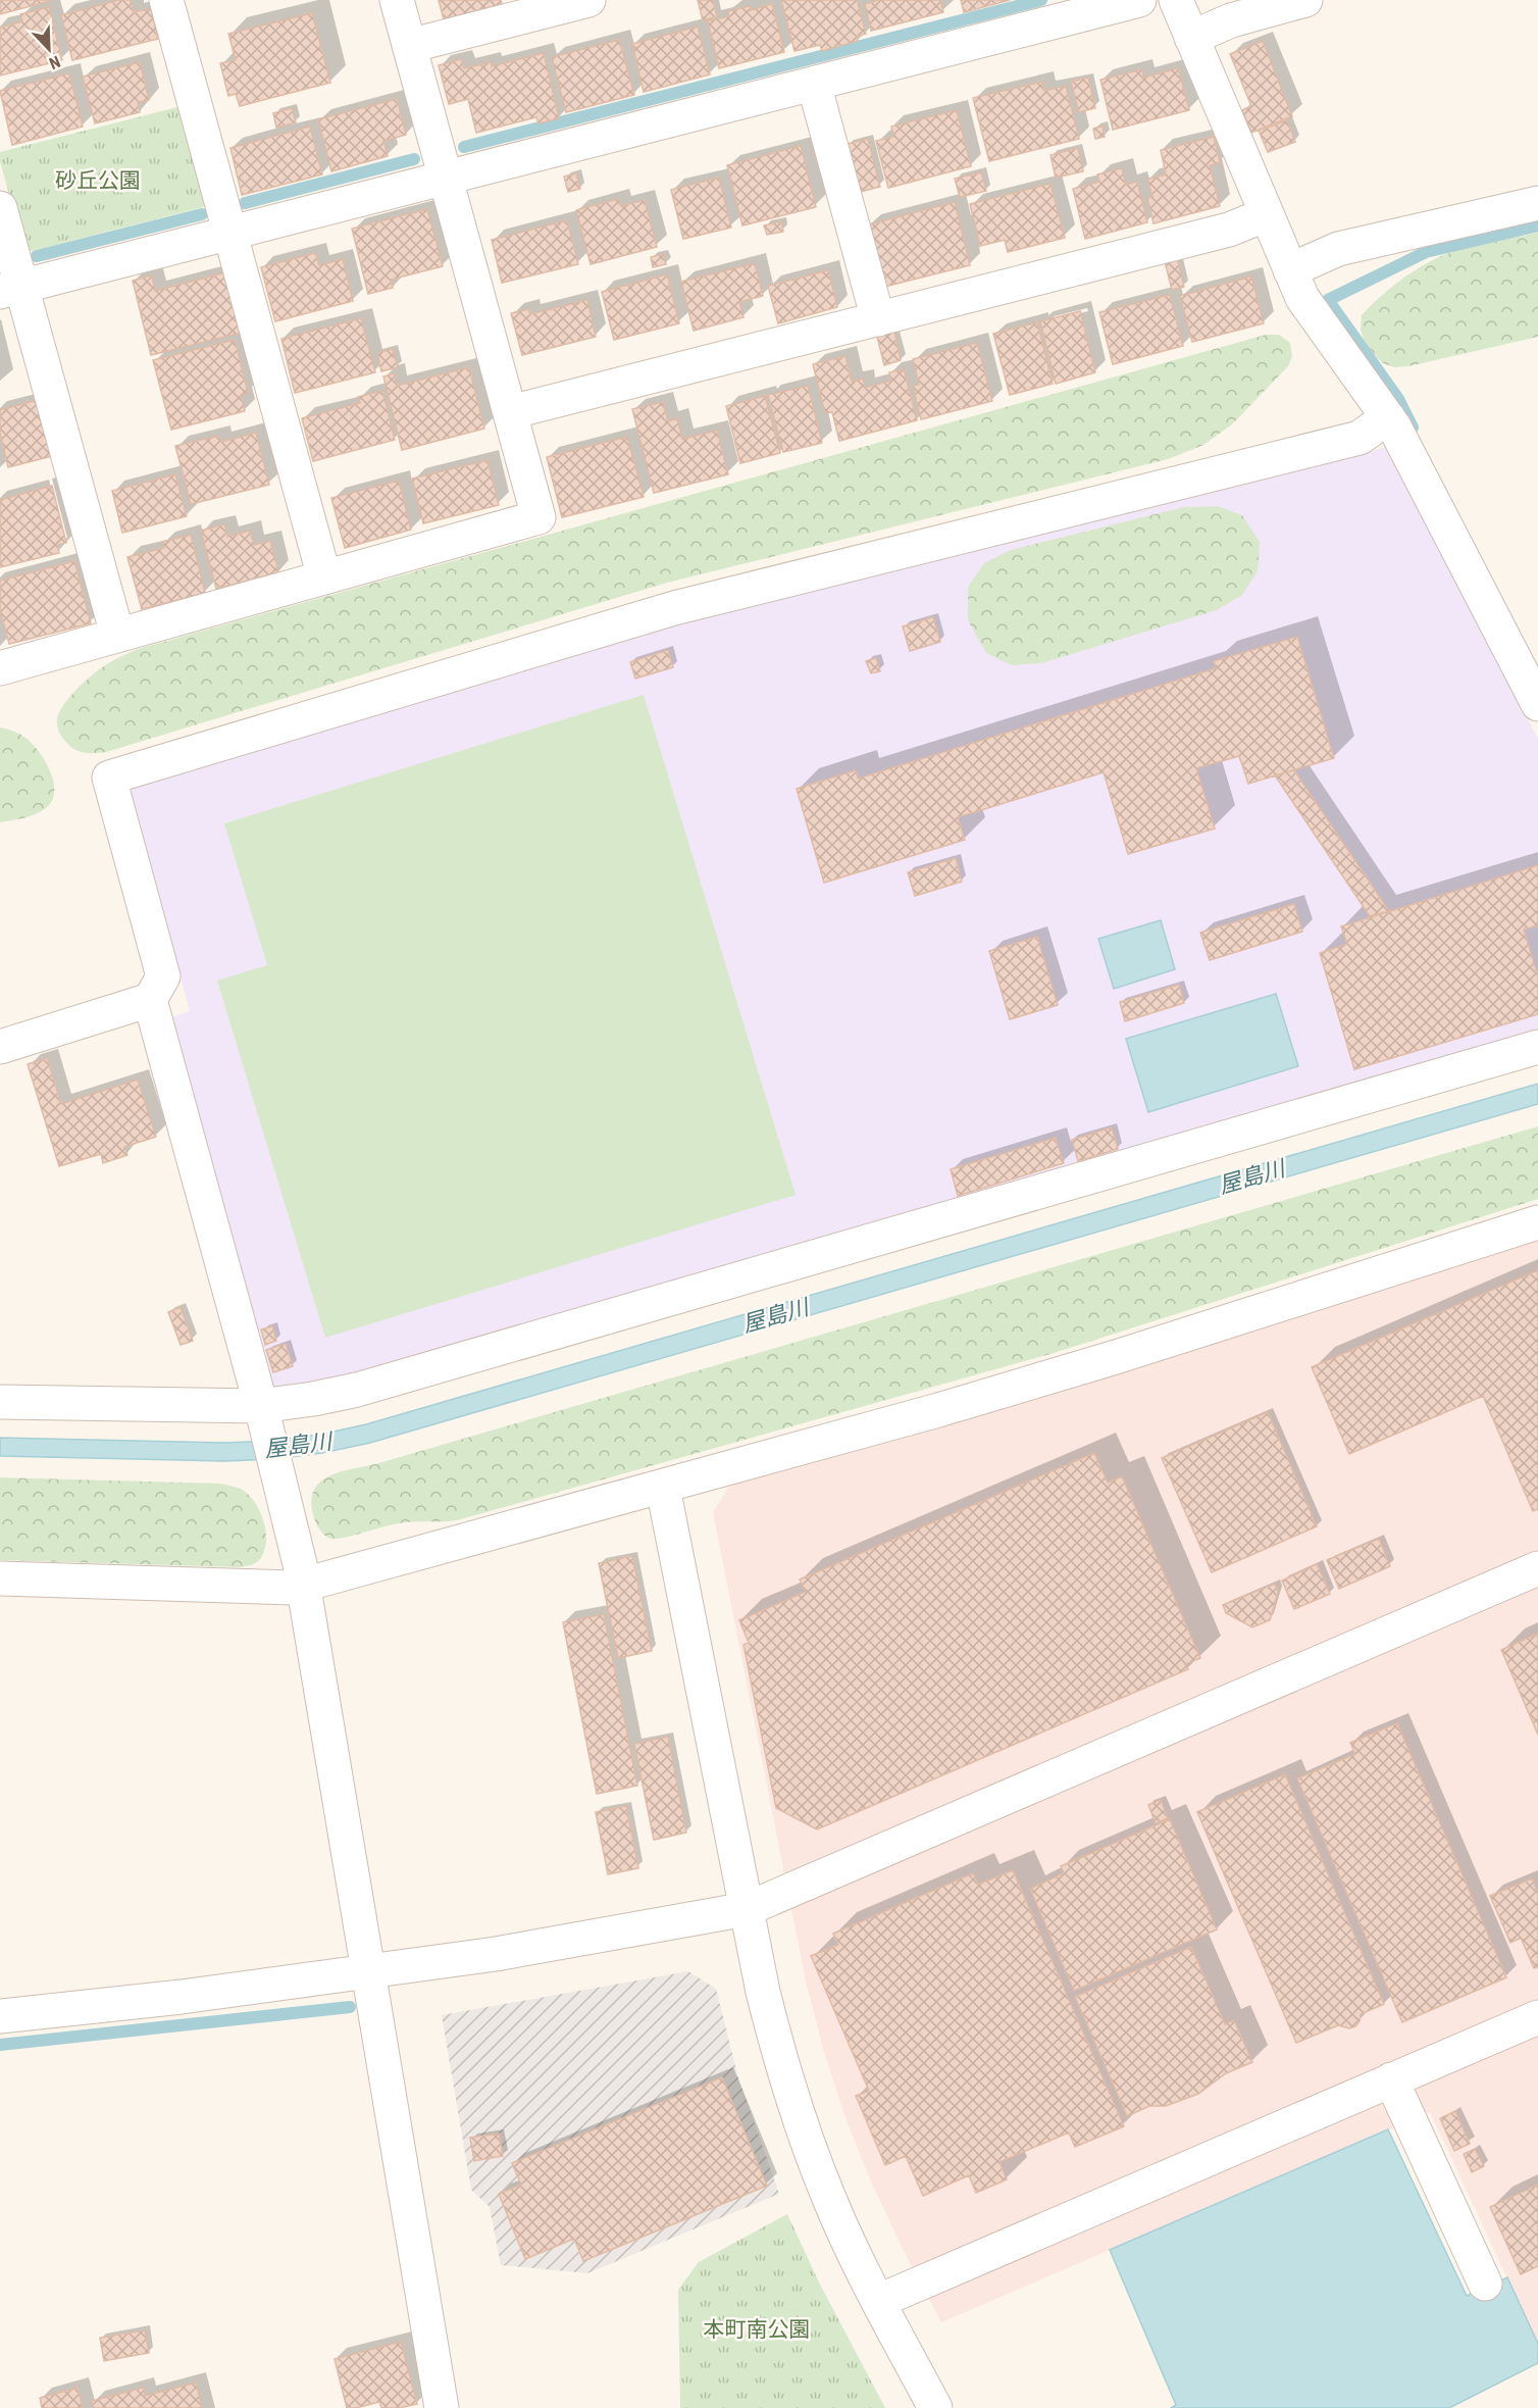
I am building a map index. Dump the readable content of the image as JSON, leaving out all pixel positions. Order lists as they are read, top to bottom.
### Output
{
  "water": ["屋島川"],
  "parks": ["砂丘公園", "本町南公園"],
  "north": "bottom right"
}
